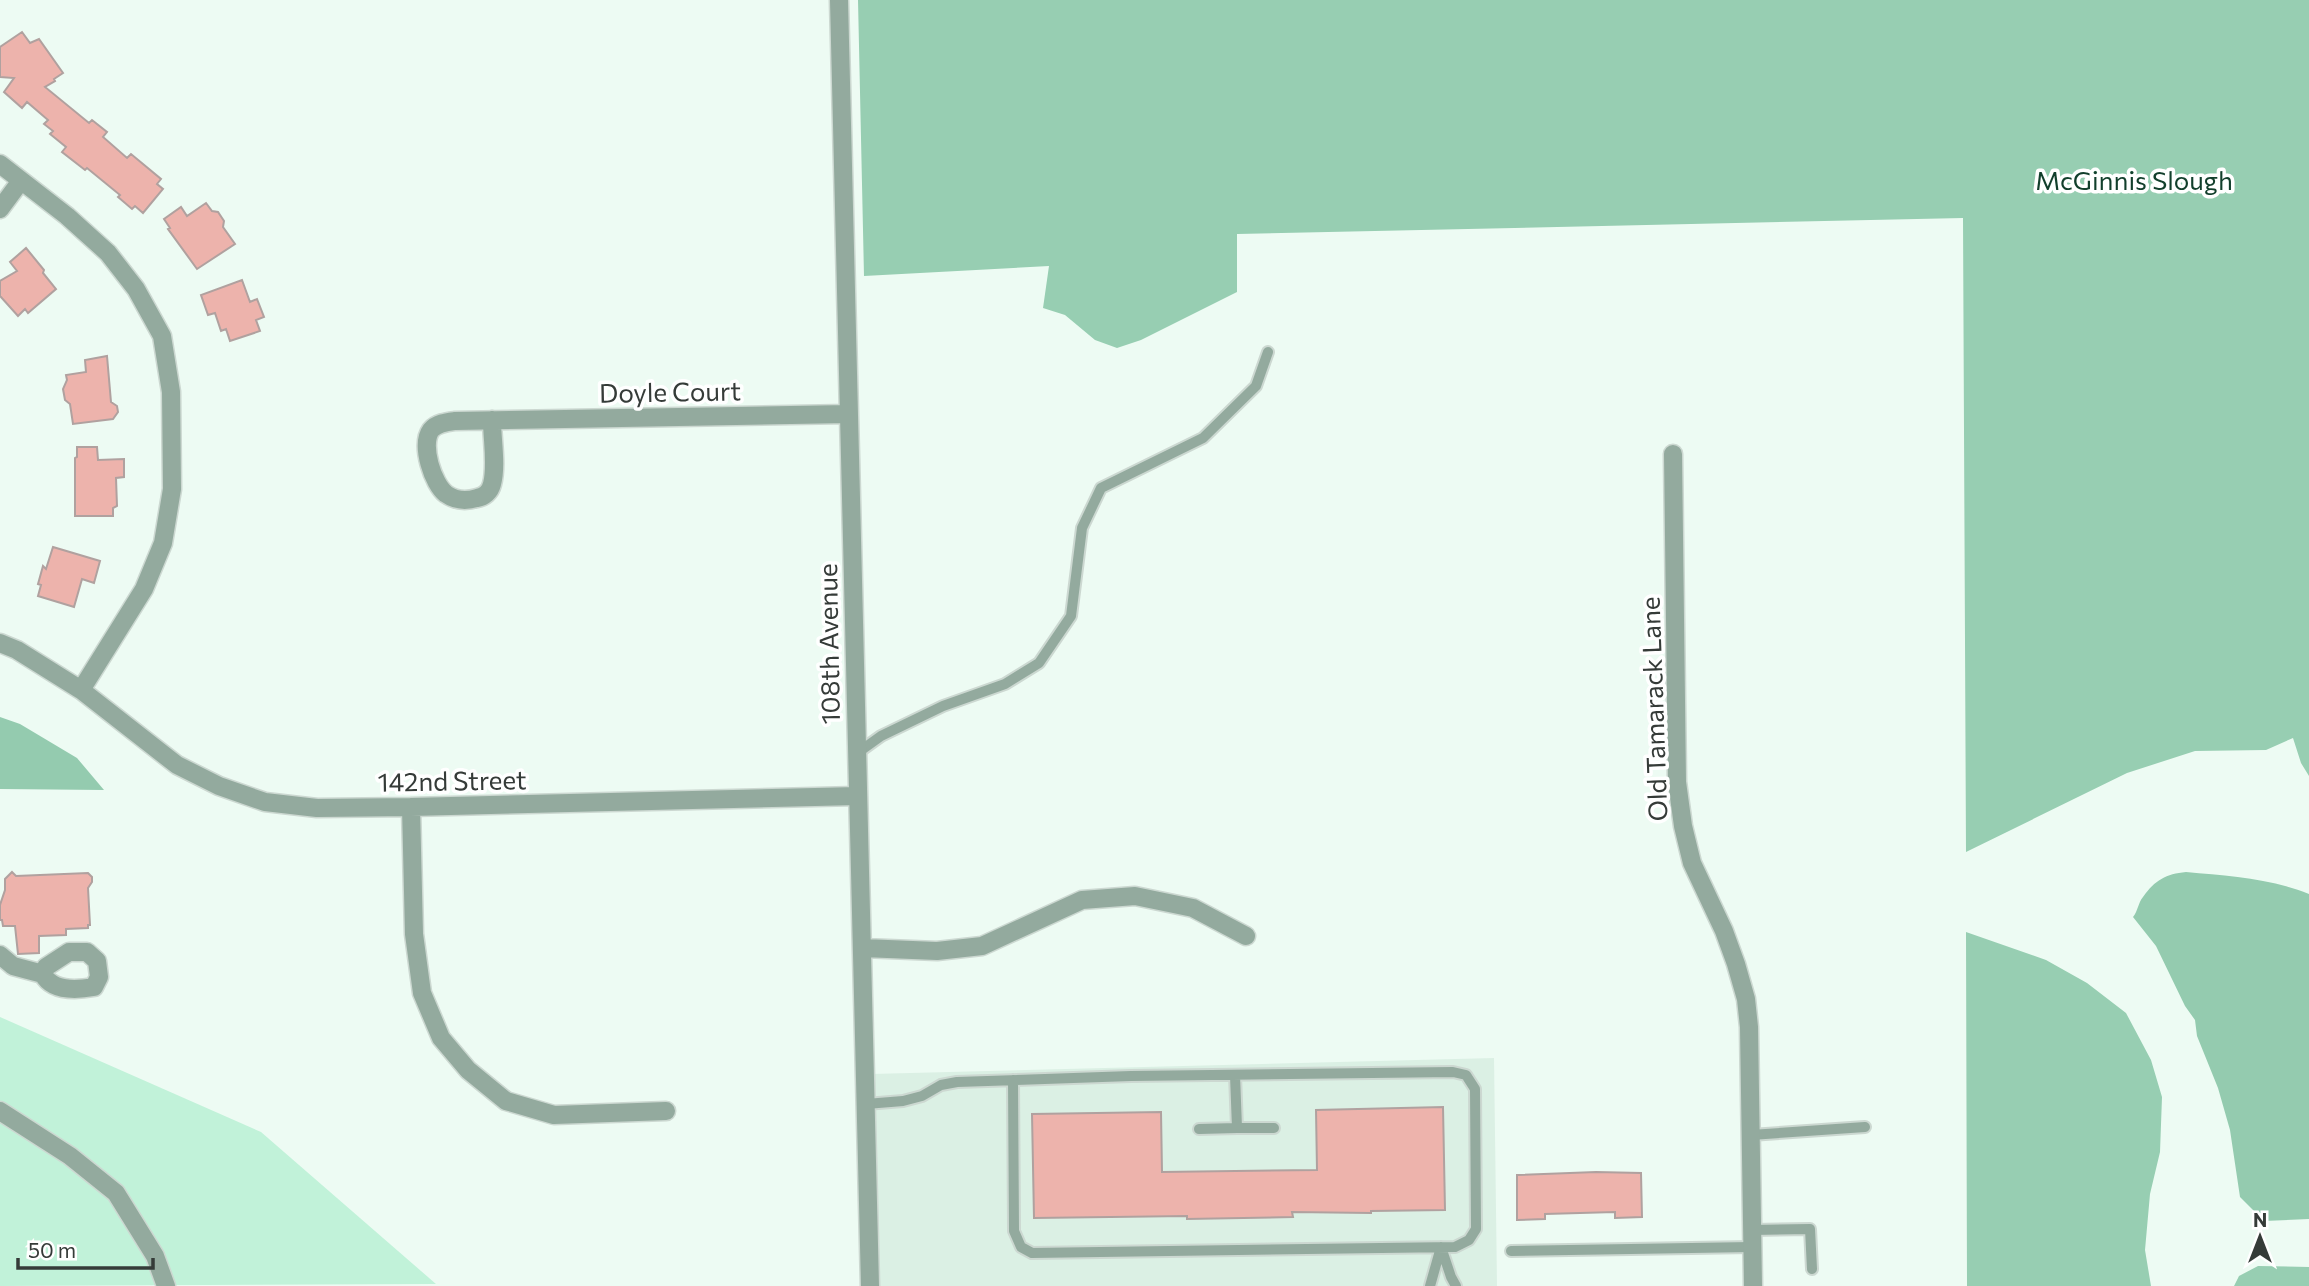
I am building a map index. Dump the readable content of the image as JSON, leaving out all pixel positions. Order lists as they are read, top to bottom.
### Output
{
  "streets": {
    "street": [
      "Doyle Court",
      "108th Avenue",
      "Old Tamarack Lane",
      "142nd Street"
    ]
  },
  "crossings": [
    ["Doyle Court", "108th Avenue"],
    ["108th Avenue", "142nd Street"]
  ],
  "parks": ["McGinnis Slough"],
  "scale_bar": "50 m",
  "north": "top"
}
